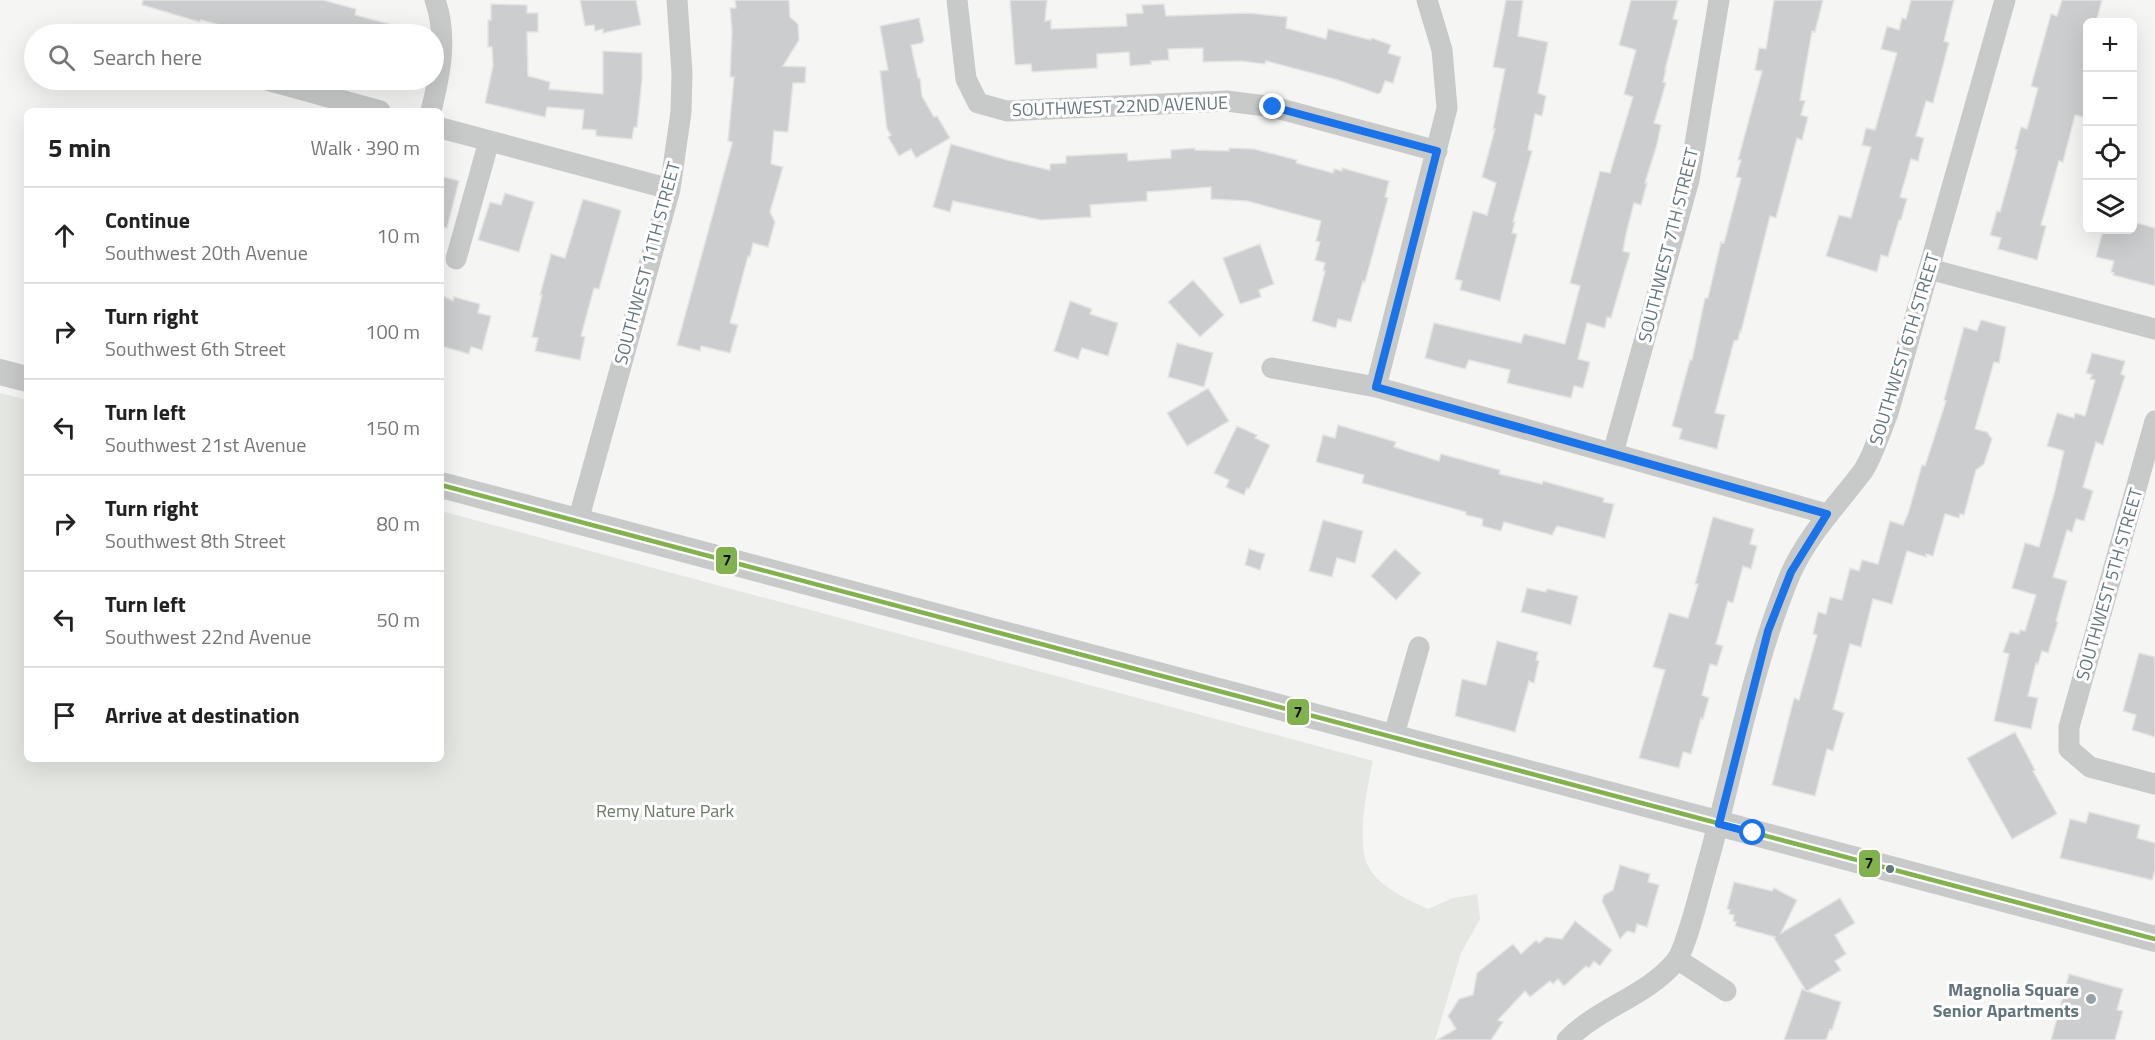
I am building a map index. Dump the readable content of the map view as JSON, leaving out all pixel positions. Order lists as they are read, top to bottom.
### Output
{
  "streets": {
    "street": [
      "SOUTHWEST 22ND AVENUE",
      "SOUTHWEST 7TH STREET",
      "SOUTHWEST 11TH STREET",
      "SOUTHWEST 6TH STREET",
      "SOUTHWEST 5TH STREET"
    ]
  },
  "parks": ["Remy Nature Park"],
  "places": ["Magnolia Square Senior Apartments"],
  "lines": ["transit line 7"],
  "page": {
    "map_buttons": ["+", "−"],
    "search": "Search here",
    "heading": ["5 min", "Walk · 390 m"],
    "list": [
      ["Continue", "Southwest 20th Avenue", "10 m"],
      ["Turn right", "Southwest 6th Street", "100 m"],
      ["Turn left", "Southwest 21st Avenue", "150 m"],
      ["Turn right", "Southwest 8th Street", "80 m"],
      ["Turn left", "Southwest 22nd Avenue", "50 m"],
      "Arrive at destination"
    ]
  }
}
